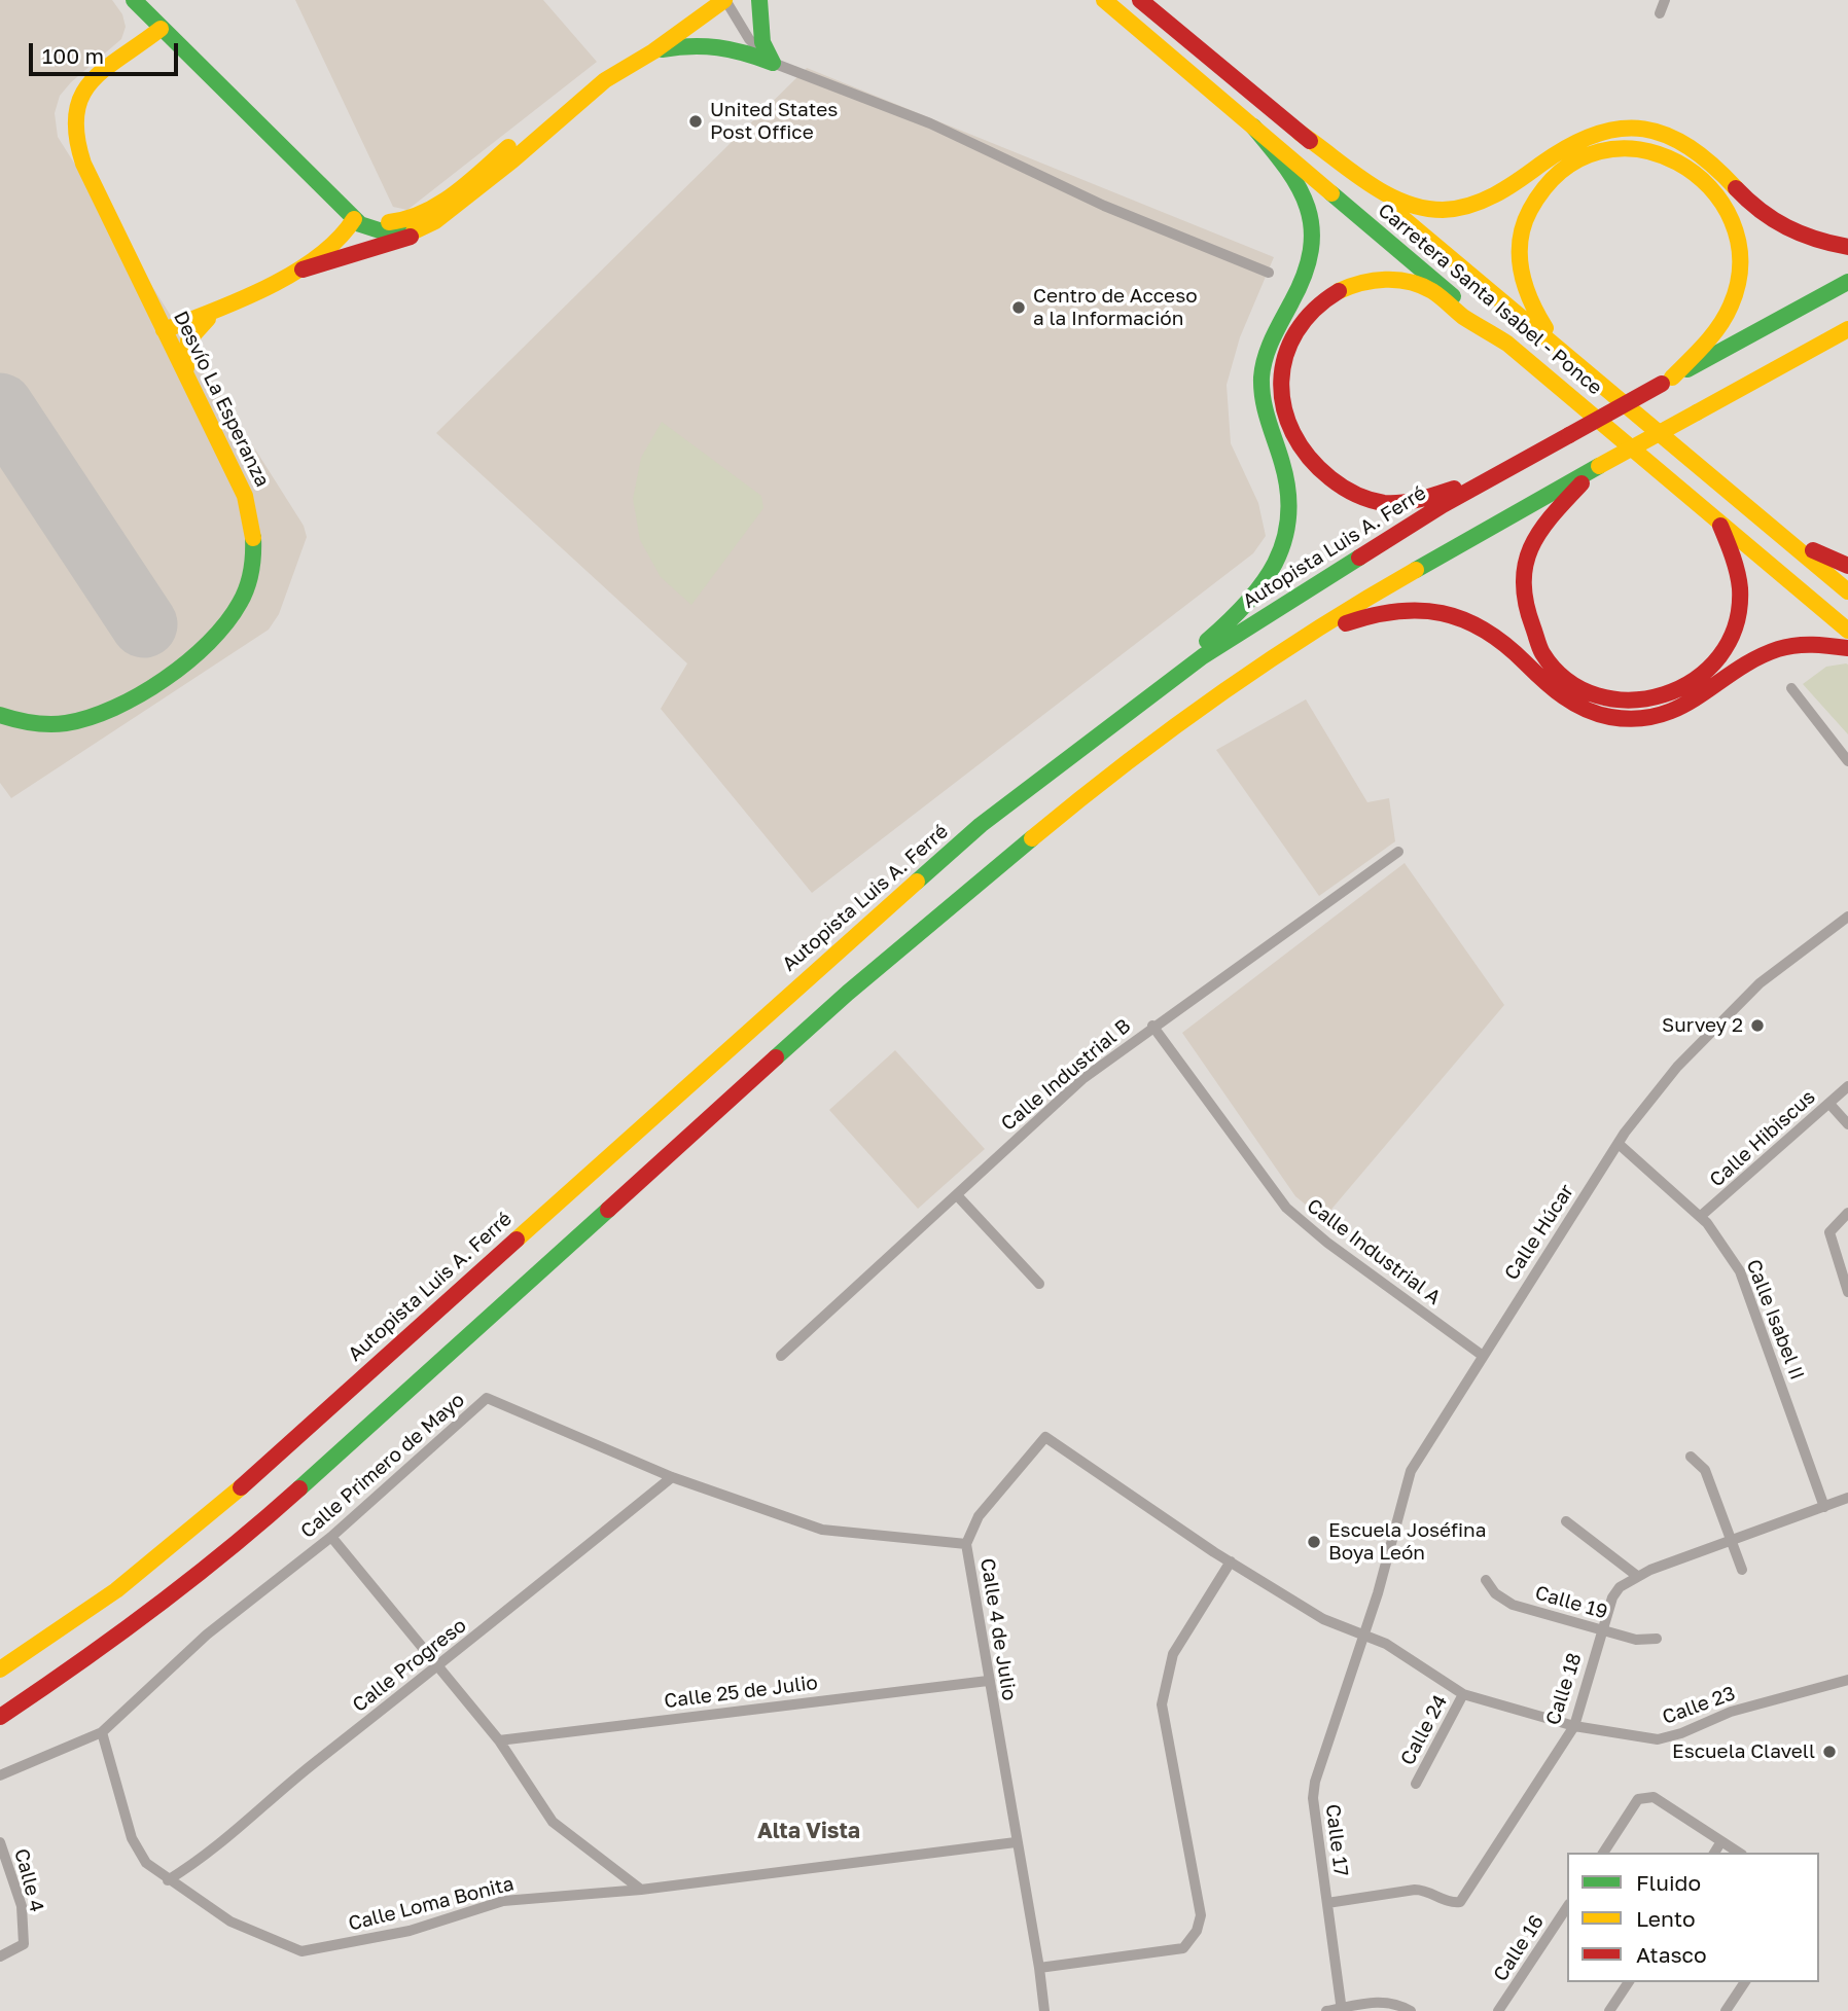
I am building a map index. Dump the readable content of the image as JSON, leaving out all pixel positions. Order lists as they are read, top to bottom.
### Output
{
  "streets": {
    "main road": ["Carretera Santa Isabel - Ponce", "Desvío La Esperanza", "Autopista Luis A. Ferré"],
    "street": [
      "Calle Industrial B",
      "Calle Hibiscus",
      "Calle Húcar",
      "Calle Industrial A",
      "Calle Isabel II",
      "Calle Primero de Mayo",
      "Calle 19",
      "Calle 4 de Julio",
      "Calle Progreso",
      "Calle 18",
      "Calle 25 de Julio",
      "Calle 23",
      "Calle 24",
      "Calle 17",
      "Calle 4",
      "Calle Loma Bonita",
      "Calle 16"
    ]
  },
  "crossings": [
    ["Calle Industrial B", "Calle Industrial A"],
    ["Calle Hibiscus", "Calle Isabel II"],
    ["Calle Húcar", "Calle Industrial A"],
    ["Calle Húcar", "Calle Isabel II"],
    ["Calle Húcar", "Calle 4 de Julio"],
    ["Calle Húcar", "Calle 23"],
    ["Calle Húcar", "Calle 17"],
    ["Calle Isabel II", "Calle 18"],
    ["Calle Primero de Mayo", "Calle 4 de Julio"],
    ["Calle Primero de Mayo", "Calle Progreso"],
    ["Calle Primero de Mayo", "Calle Loma Bonita"],
    ["Calle 19", "Calle 18"],
    ["Calle 4 de Julio", "Calle 25 de Julio"],
    ["Calle 4 de Julio", "Calle 23"],
    ["Calle 4 de Julio", "Calle 17"],
    ["Calle 4 de Julio", "Calle Loma Bonita"],
    ["Calle Progreso", "Calle Loma Bonita"],
    ["Calle 18", "Calle 23"],
    ["Calle 18", "Calle 17"],
    ["Calle 23", "Calle 24"],
    ["Calle 23", "Calle 17"]
  ],
  "districts": ["Alta Vista"],
  "places": [
    "United States Post Office",
    "Centro de Acceso a la Información",
    "Survey 2",
    "Escuela Joséfina Boya León",
    "Escuela Clavell"
  ],
  "legend": ["Fluido", "Lento", "Atasco"],
  "scale_bar": "100 m"
}
